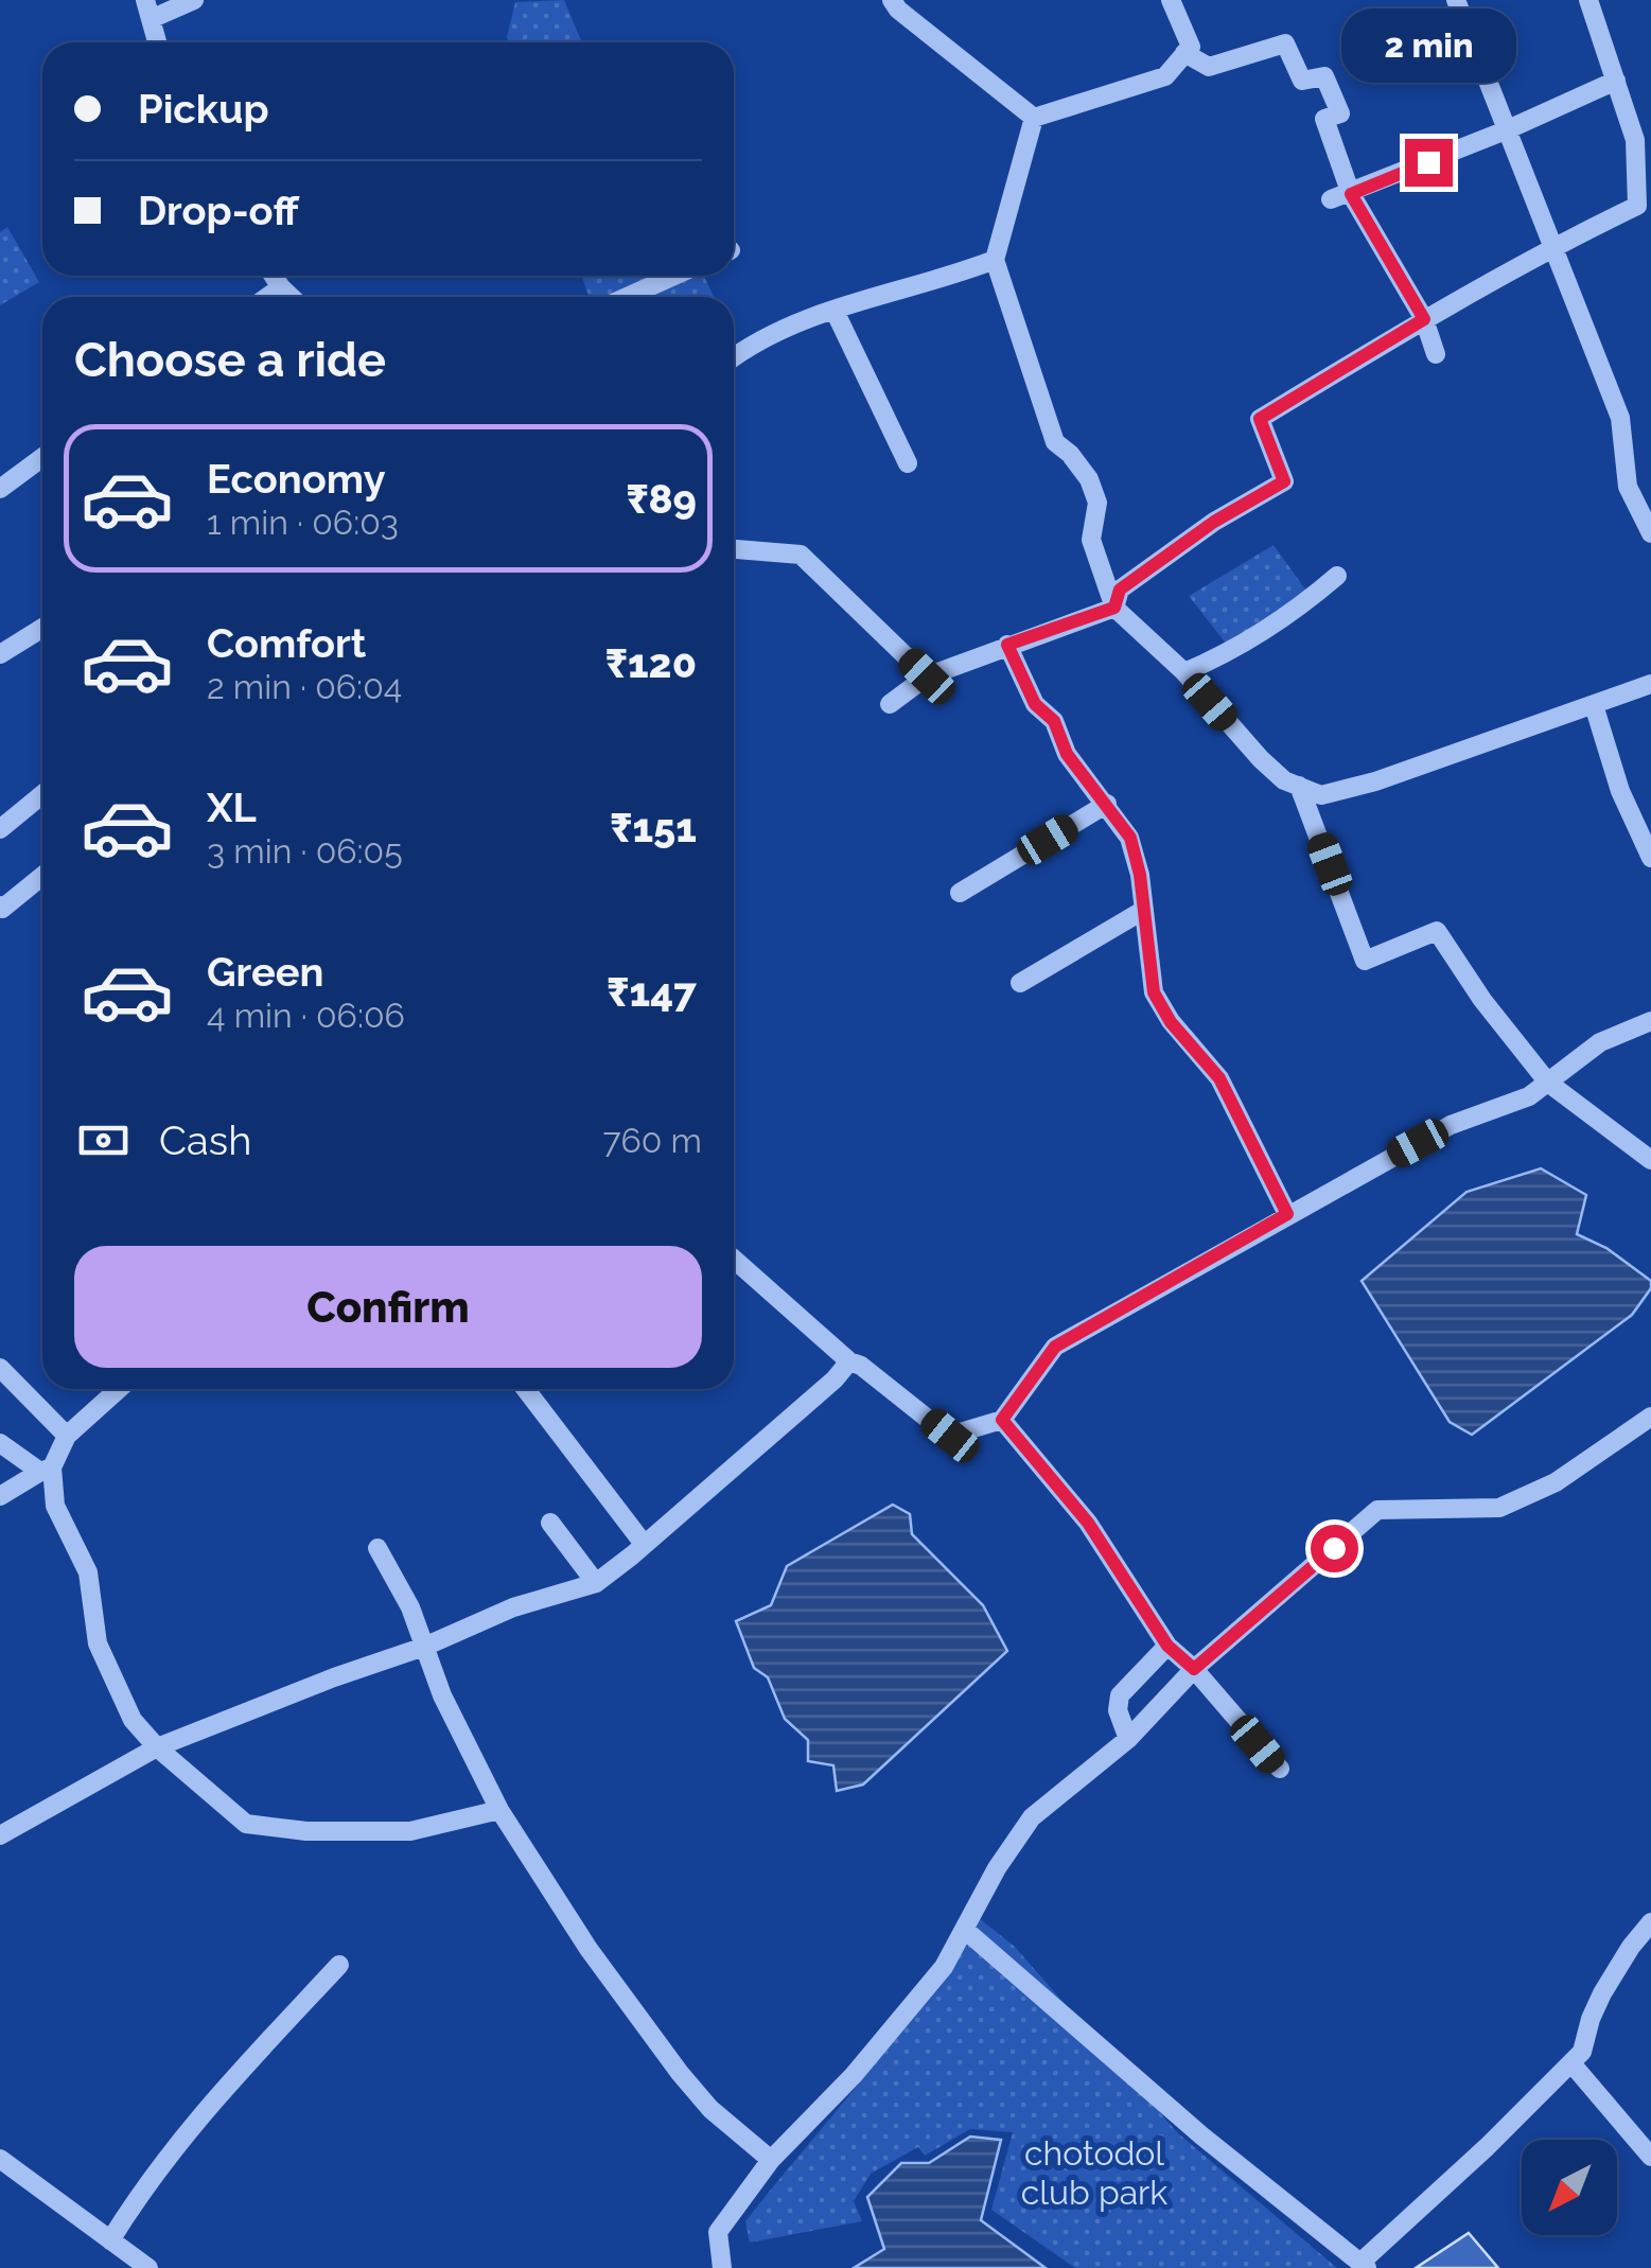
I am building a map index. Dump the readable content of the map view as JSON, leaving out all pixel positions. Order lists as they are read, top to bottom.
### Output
{
  "parks": ["chotodol club park"],
  "north": "bottom left",
  "page": {
    "bubble": "2 min",
    "banner": ["Pickup", "Drop-off"],
    "heading": "Choose a ride",
    "list": [
      {
        "name": "Economy",
        "note": "1 min · 06:03",
        "value": "₹89"
      },
      {
        "name": "Comfort",
        "note": "2 min · 06:04",
        "value": "₹120"
      },
      {
        "name": "XL",
        "note": "3 min · 06:05",
        "value": "₹151"
      },
      {
        "name": "Green",
        "note": "4 min · 06:06",
        "value": "₹147"
      }
    ],
    "pay": ["Cash", "760 m"],
    "buttons": "Confirm"
  }
}
